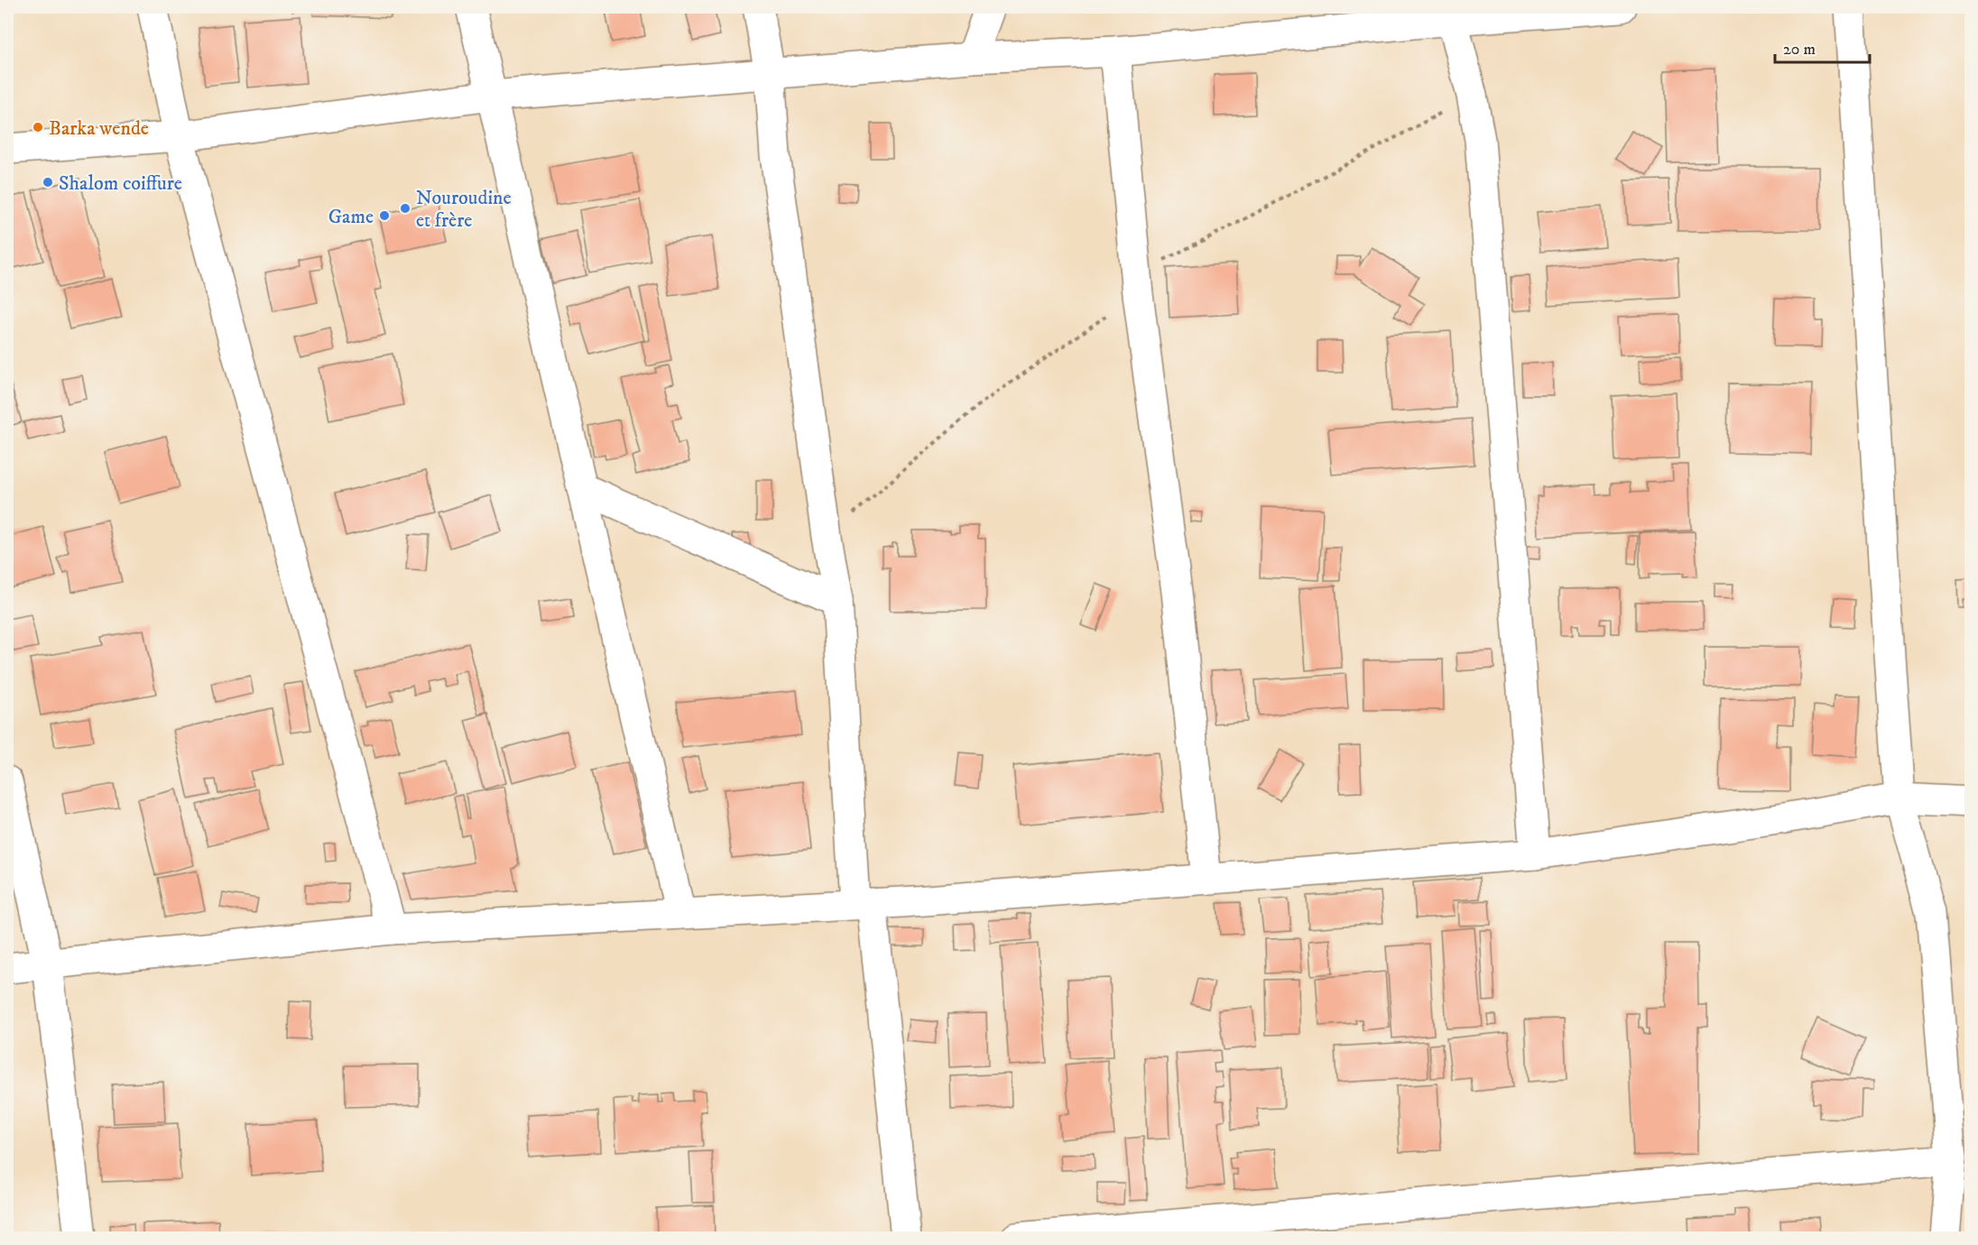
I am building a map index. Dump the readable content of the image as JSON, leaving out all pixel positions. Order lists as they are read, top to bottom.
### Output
{
  "places": [
    "Barka wende",
    "Shalom coiffure",
    "Nouroudine et frère",
    "Game"
  ],
  "scale_bar": "20 m"
}
